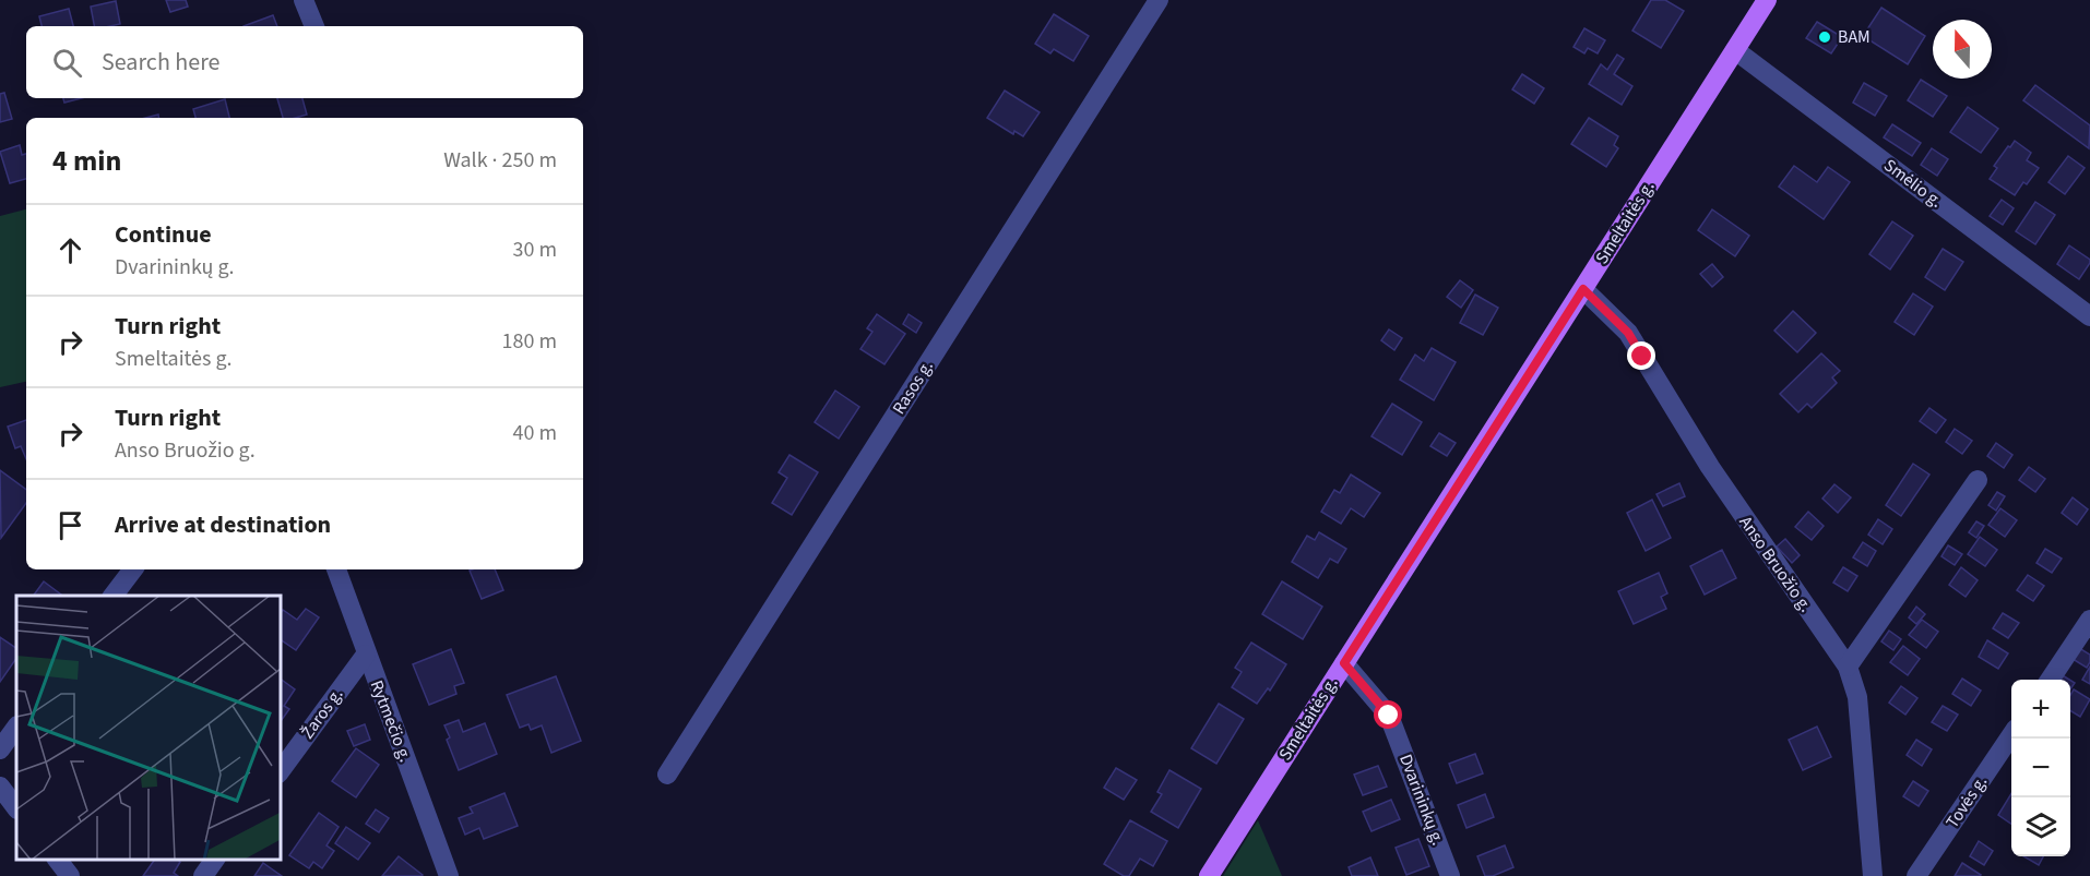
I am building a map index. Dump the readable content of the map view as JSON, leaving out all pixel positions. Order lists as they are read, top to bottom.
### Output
{
  "streets": {
    "main road": ["Smeltaitės g."],
    "street": [
      "Smėlio g.",
      "Rasos g.",
      "Anso Bruožio g.",
      "Žaros g.",
      "Rytmečio g.",
      "Dvarininkų g.",
      "Tovės g."
    ]
  },
  "crossings": [
    ["Smėlio g.", "Smeltaitės g."],
    ["Smeltaitės g.", "Anso Bruožio g."],
    ["Smeltaitės g.", "Dvarininkų g."],
    ["Žaros g.", "Rytmečio g."]
  ],
  "places": ["BAM"],
  "north": "top",
  "page": {
    "search": "Search here",
    "heading": ["4 min", "Walk · 250 m"],
    "list": [
      ["Continue", "Dvarininkų g.", "30 m"],
      ["Turn right", "Smeltaitės g.", "180 m"],
      ["Turn right", "Anso Bruožio g.", "40 m"],
      "Arrive at destination"
    ],
    "map_buttons": ["+", "−"]
  }
}
